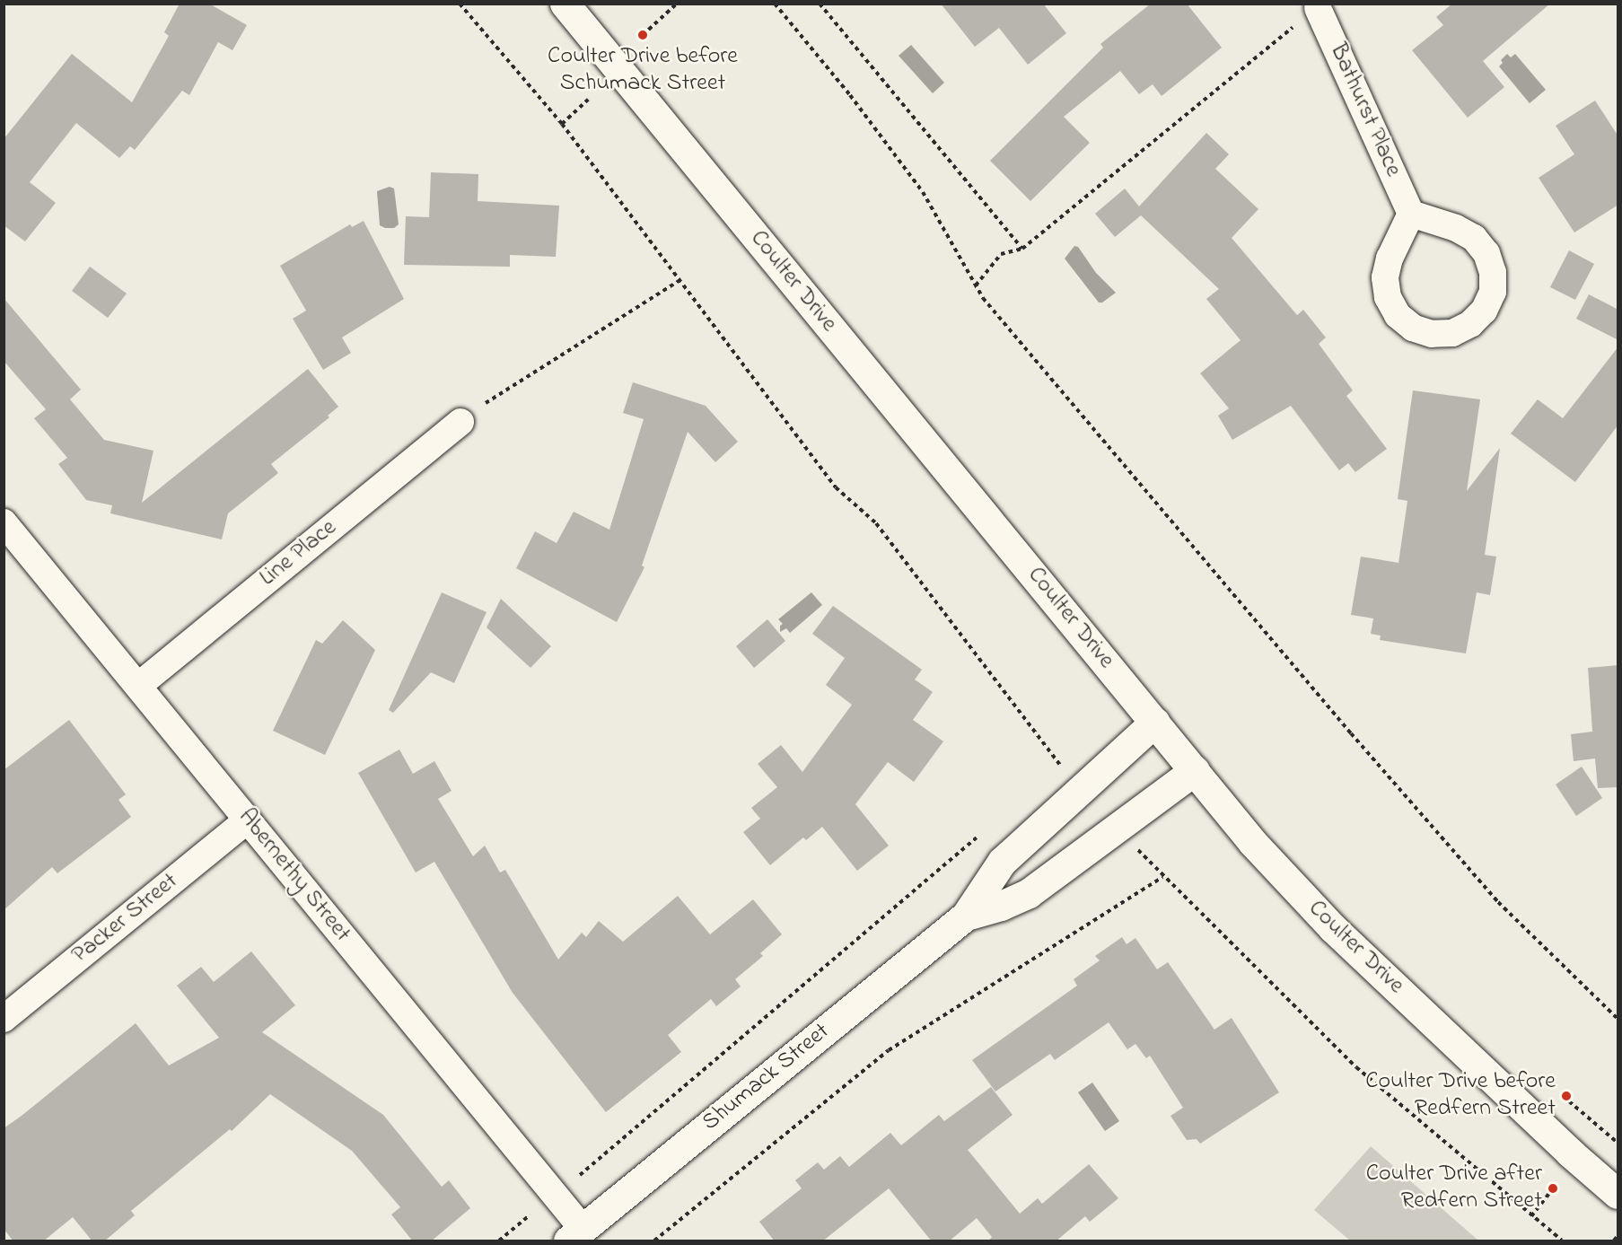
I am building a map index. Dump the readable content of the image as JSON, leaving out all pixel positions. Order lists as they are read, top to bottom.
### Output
{
  "streets": {
    "main road": ["Coulter Drive", "Shumack Street"],
    "street": [
      "Bathurst Place",
      "Line Place",
      "Abernethy Street",
      "Packer Street"
    ]
  },
  "crossings": [
    ["Coulter Drive", "Shumack Street"],
    ["Line Place", "Abernethy Street"],
    ["Abernethy Street", "Packer Street"],
    ["Abernethy Street", "Shumack Street"]
  ],
  "places": ["Coulter Drive before Schumack Street", "Coulter Drive before Redfern Street", "Coulter Drive after Redfern Street"]
}
